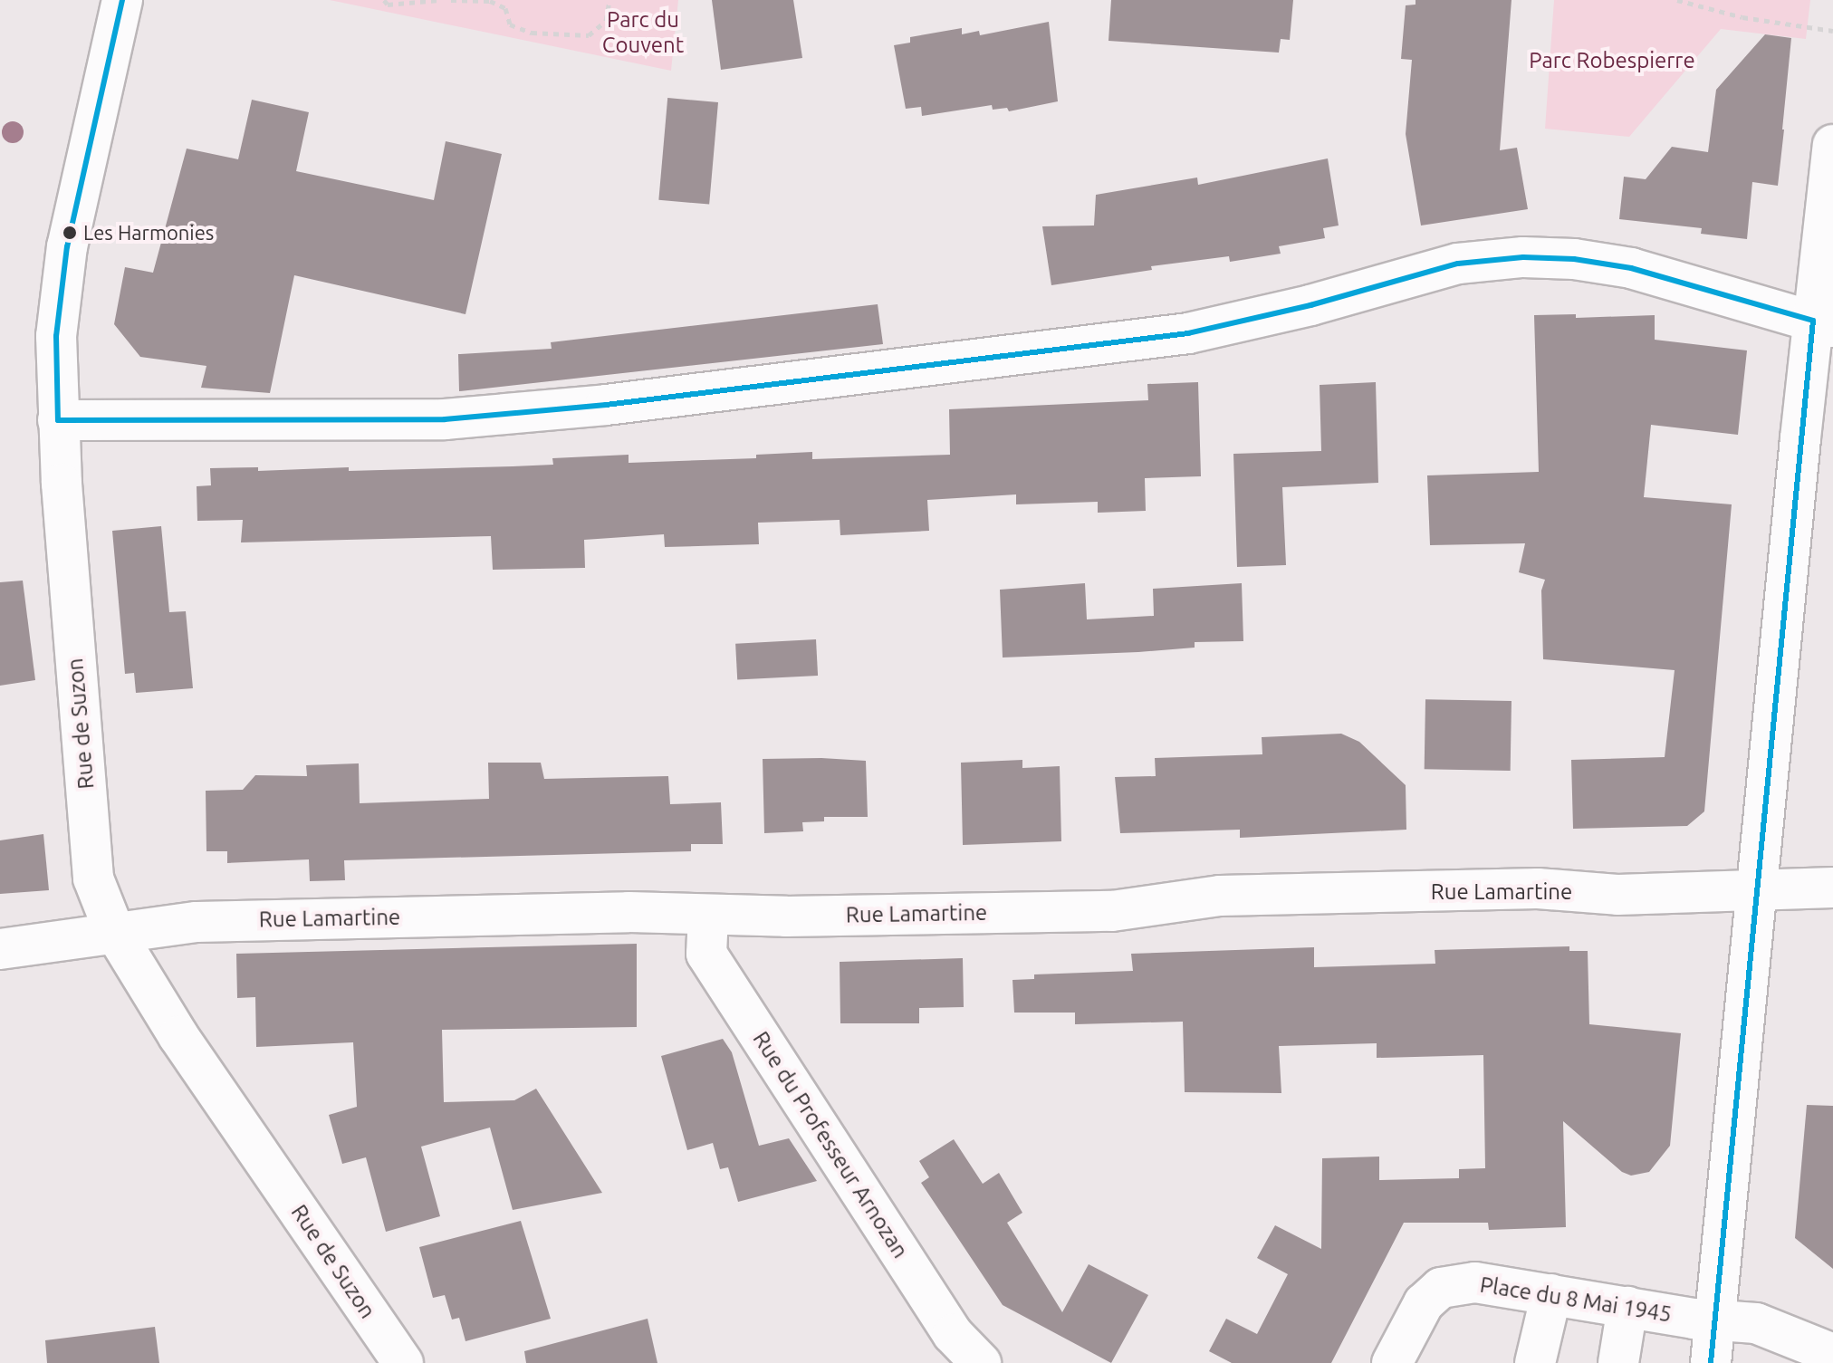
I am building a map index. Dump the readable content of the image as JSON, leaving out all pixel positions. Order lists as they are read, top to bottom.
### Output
{
  "streets": {
    "street": [
      "Rue de Suzon",
      "Rue Lamartine",
      "Rue du Professeur Arnozan",
      "Place du 8 Mai 1945"
    ]
  },
  "crossings": [
    ["Rue de Suzon", "Rue Lamartine"],
    ["Rue Lamartine", "Rue du Professeur Arnozan"]
  ],
  "parks": ["Parc du Couvent", "Parc Robespierre"],
  "places": ["Les Harmonies"]
}
